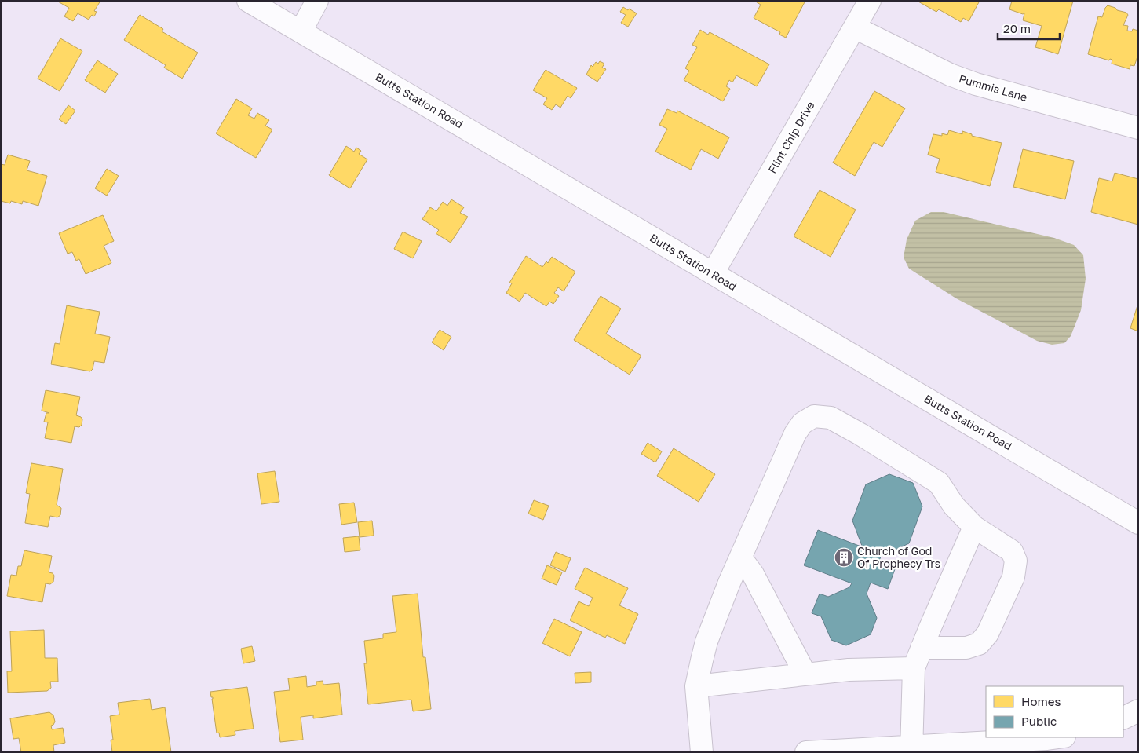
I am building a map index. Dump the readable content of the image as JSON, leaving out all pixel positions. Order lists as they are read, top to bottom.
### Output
{
  "streets": {
    "main road": ["Pummis Lane", "Butts Station Road", "Flint Chip Drive"]
  },
  "crossings": [
    ["Pummis Lane", "Flint Chip Drive"],
    ["Butts Station Road", "Flint Chip Drive"]
  ],
  "places": {
    "building": ["Church of God Of Prophecy Trs"]
  },
  "legend": ["Homes", "Public"],
  "scale_bar": "20 m"
}
